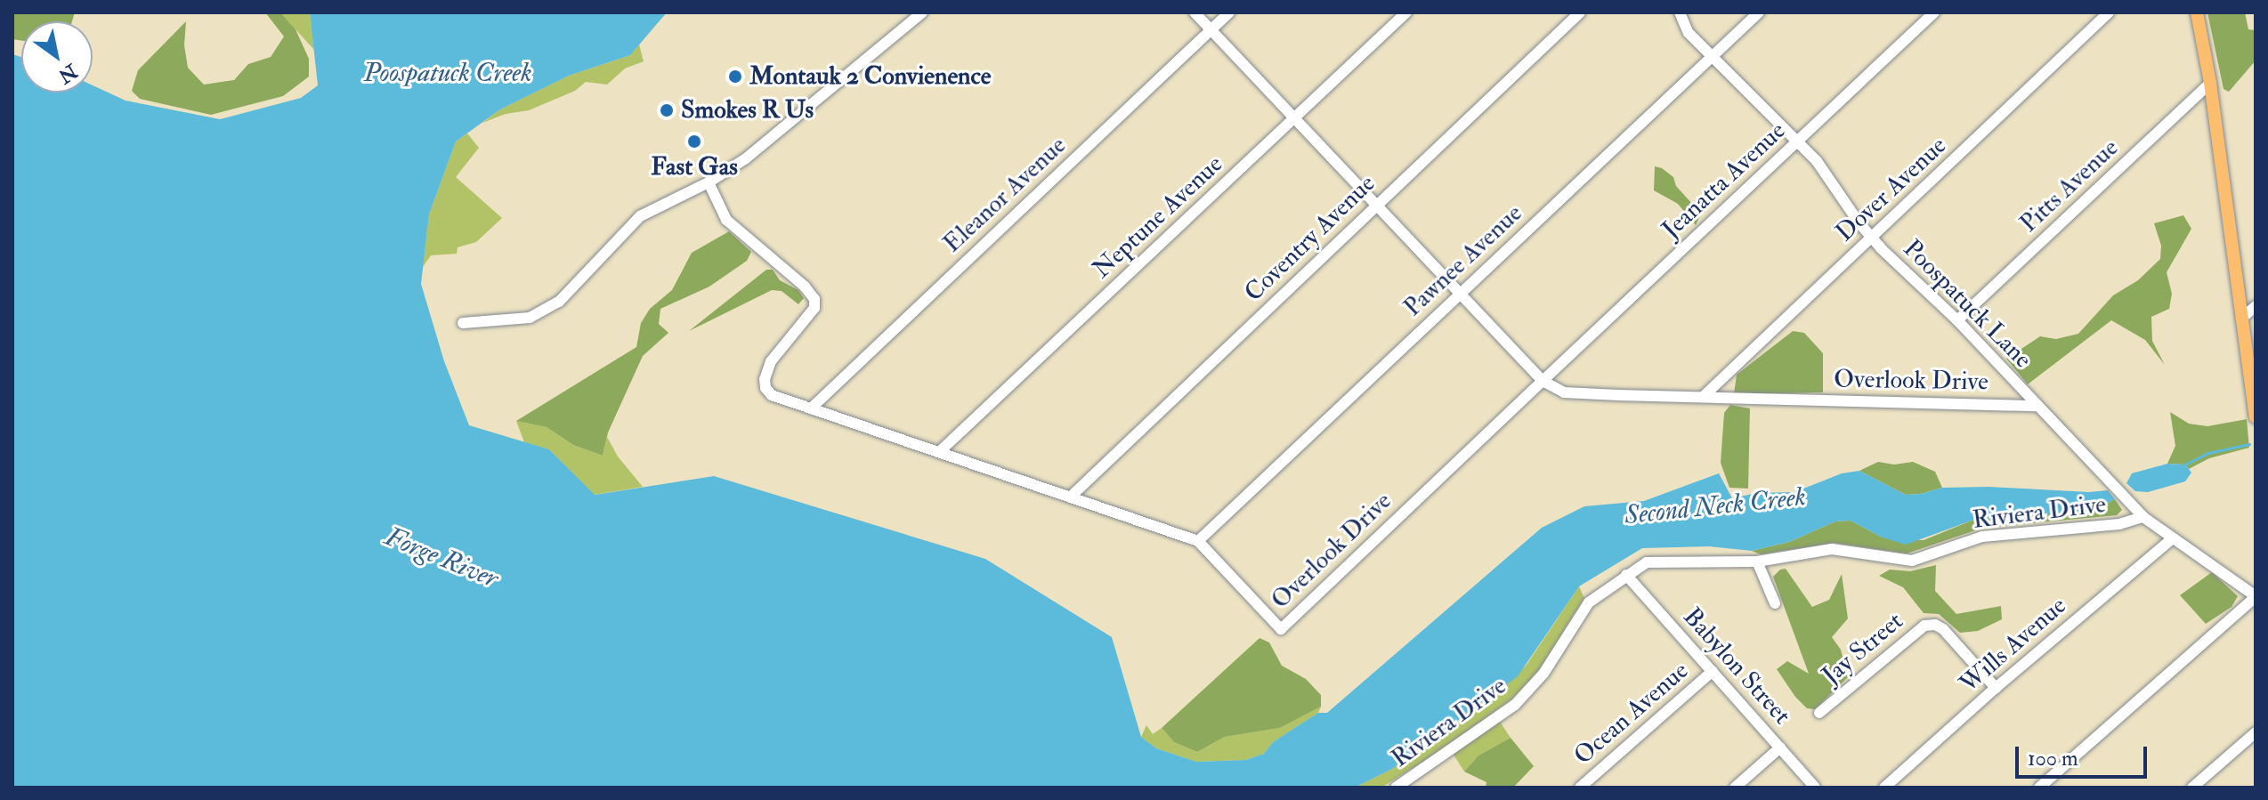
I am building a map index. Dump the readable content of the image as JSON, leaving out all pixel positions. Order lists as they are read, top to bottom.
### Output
{
  "streets": {
    "street": [
      "Jeanatta Avenue",
      "Pitts Avenue",
      "Dover Avenue",
      "Eleanor Avenue",
      "Neptune Avenue",
      "Coventry Avenue",
      "Pawnee Avenue",
      "Poospatuck Lane",
      "Overlook Drive",
      "Riviera Drive",
      "Wills Avenue",
      "Jay Street",
      "Babylon Street",
      "Ocean Avenue"
    ]
  },
  "crossings": [
    ["Jeanatta Avenue", "Poospatuck Lane"],
    ["Jeanatta Avenue", "Overlook Drive"],
    ["Pitts Avenue", "Poospatuck Lane"],
    ["Dover Avenue", "Poospatuck Lane"],
    ["Dover Avenue", "Overlook Drive"],
    ["Eleanor Avenue", "Overlook Drive"],
    ["Neptune Avenue", "Overlook Drive"],
    ["Coventry Avenue", "Overlook Drive"],
    ["Pawnee Avenue", "Poospatuck Lane"],
    ["Pawnee Avenue", "Overlook Drive"],
    ["Poospatuck Lane", "Overlook Drive"],
    ["Poospatuck Lane", "Riviera Drive"],
    ["Poospatuck Lane", "Wills Avenue"],
    ["Riviera Drive", "Babylon Street"],
    ["Wills Avenue", "Jay Street"],
    ["Babylon Street", "Ocean Avenue"]
  ],
  "water": ["Poospatuck Creek", "Second Neck Creek", "Forge River"],
  "places": ["Montauk 2 Convienence", "Smokes R Us", "Fast Gas"],
  "scale_bar": "100 m",
  "north": "bottom right"
}
